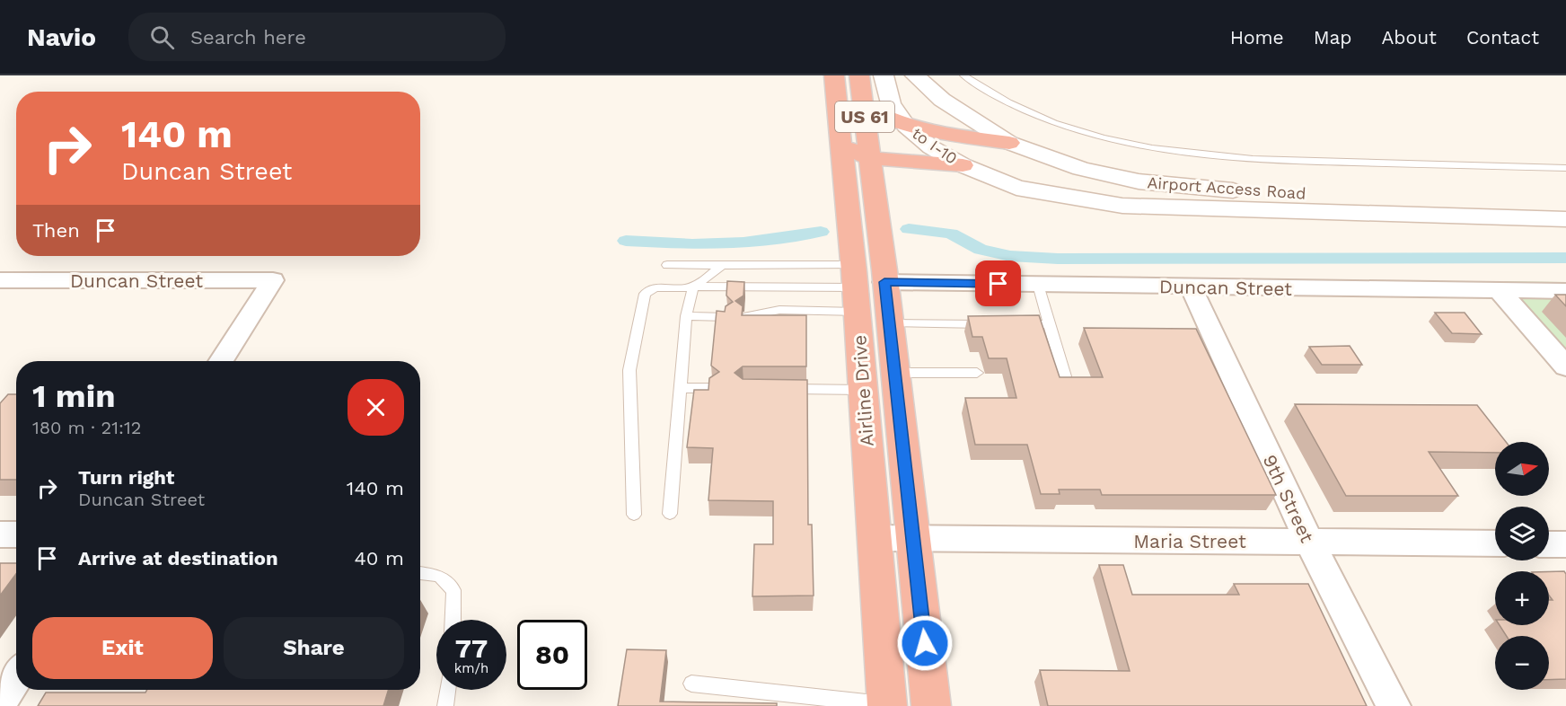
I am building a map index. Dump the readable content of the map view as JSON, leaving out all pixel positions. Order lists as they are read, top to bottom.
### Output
{
  "streets": {
    "highway": ["US 61", "Airline Drive"],
    "main road": ["to I-10", "Airport Access Road"],
    "street": ["Duncan Street", "9th Street", "Maria Street"]
  },
  "crossings": [
    ["to I-10", "Airport Access Road"],
    ["Duncan Street", "Airline Drive"],
    ["Duncan Street", "9th Street"],
    ["Airline Drive", "Maria Street"],
    ["9th Street", "Maria Street"]
  ],
  "north": "right",
  "page": {
    "header": "Navio",
    "search": "Search here",
    "nav": [
      "Home",
      "Map",
      "About",
      "Contact"
    ],
    "turn": ["140 m", "Duncan Street"],
    "then": "Then",
    "heading": ["1 min", "180 m · 21:12"],
    "map_buttons": ["+", "−"],
    "list": [
      {
        "name": "Turn right",
        "note": "Duncan Street",
        "value": "140 m"
      },
      {
        "name": "Arrive at destination",
        "value": "40 m"
      }
    ],
    "buttons": ["Exit", "Share"],
    "speed": "77 km/h",
    "limit": "80"
  }
}
